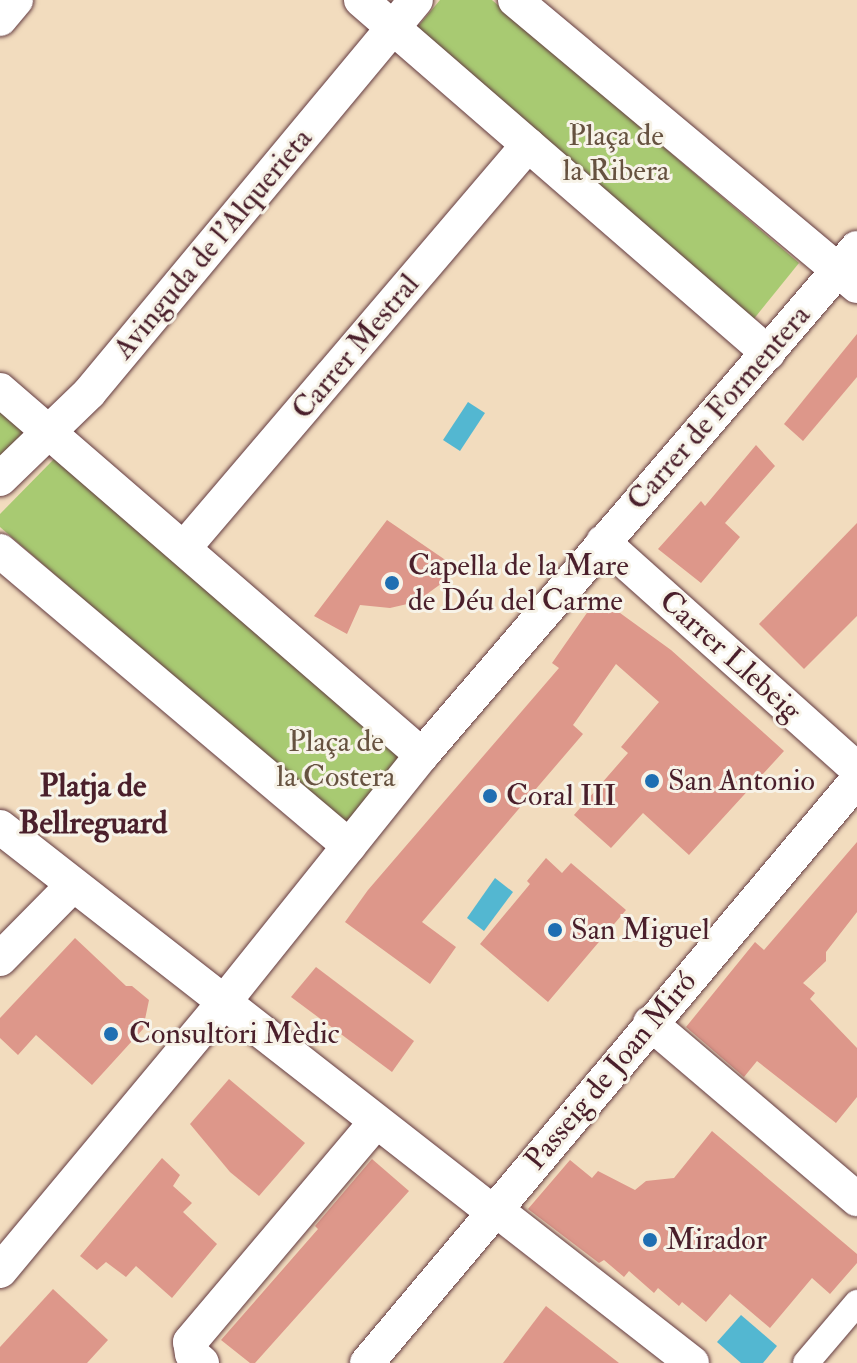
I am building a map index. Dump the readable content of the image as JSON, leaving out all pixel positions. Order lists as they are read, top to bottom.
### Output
{
  "streets": {
    "street": [
      "Avinguda de l’Alquerieta",
      "Carrer Mestral",
      "Carrer de Formentera",
      "Carrer Llebeig",
      "Passeig de Joan Miró"
    ]
  },
  "crossings": [
    ["Carrer de Formentera", "Carrer Llebeig"]
  ],
  "districts": ["Platja de Bellreguard"],
  "parks": ["Plaça de la Ribera", "Plaça de la Costera"],
  "places": [
    "Capella de la Mare de Déu del Carme",
    "San Antonio",
    "Coral III",
    "San Miguel",
    "Consultori Mèdic",
    "Mirador"
  ]
}
